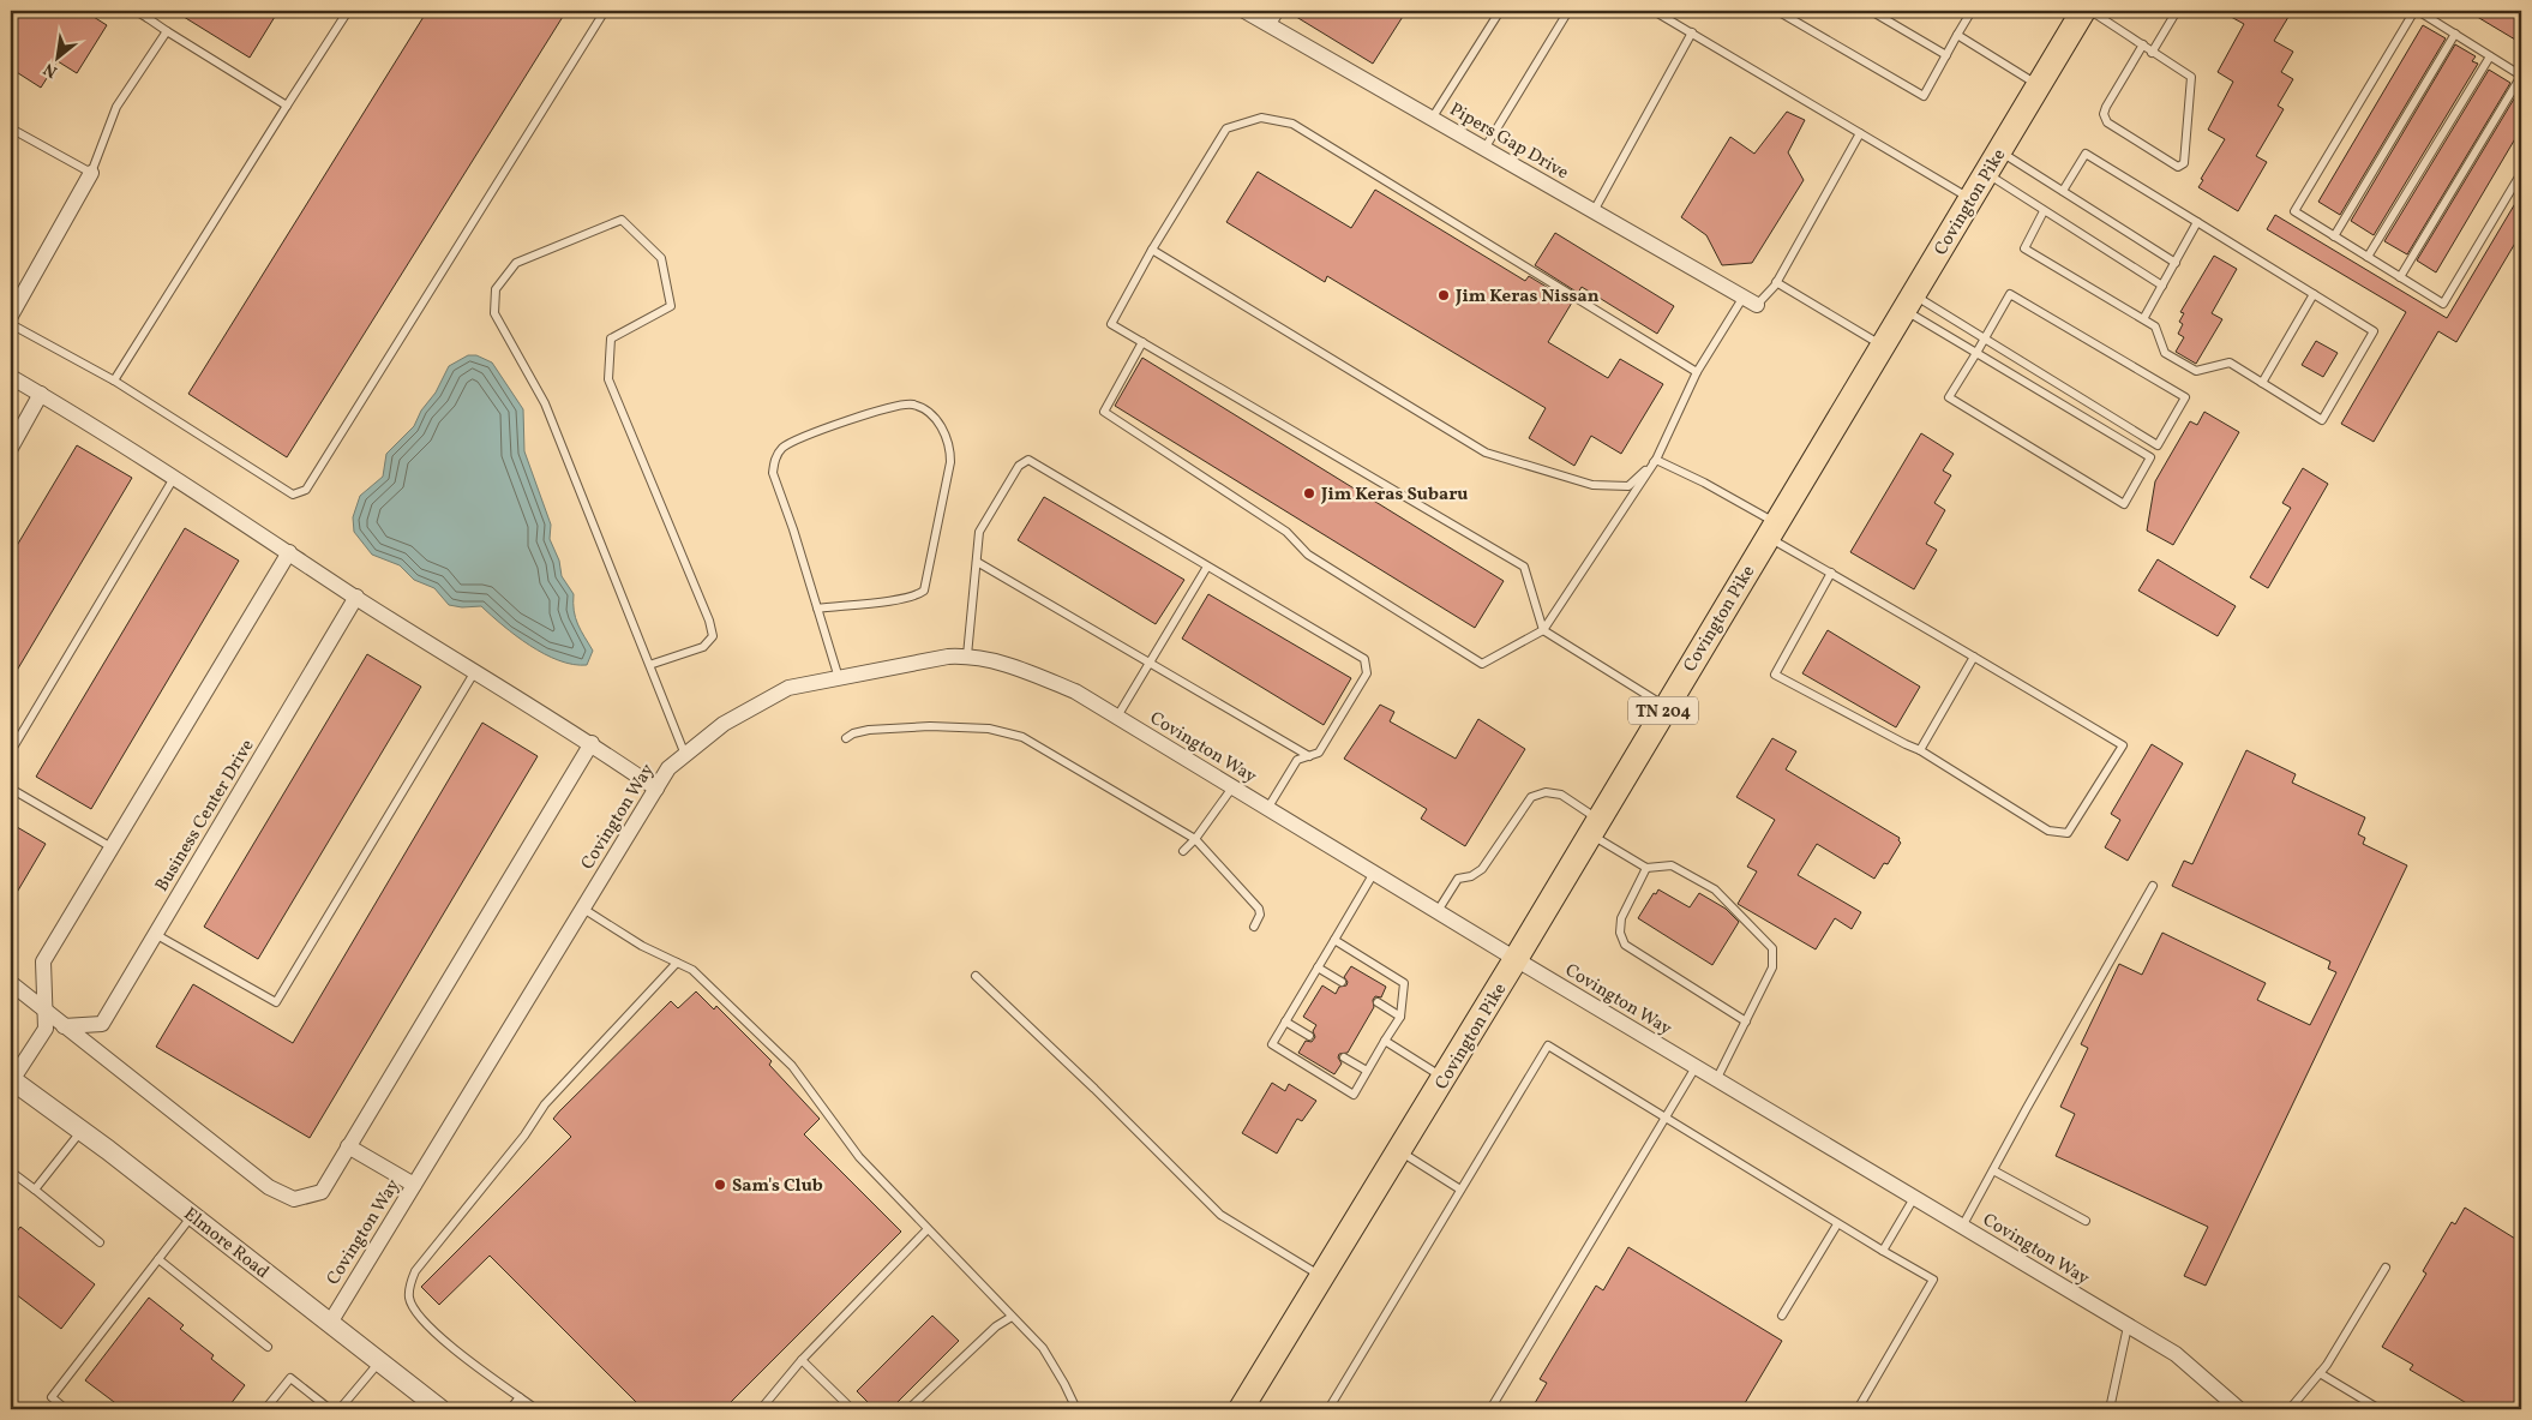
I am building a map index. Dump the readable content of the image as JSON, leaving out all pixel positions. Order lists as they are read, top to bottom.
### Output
{
  "streets": {
    "main road": ["Covington Pike", "TN 204"],
    "street": [
      "Pipers Gap Drive",
      "Covington Way",
      "Business Center Drive",
      "Elmore Road"
    ]
  },
  "crossings": [
    ["Covington Pike", "Covington Way"],
    ["Covington Way", "Elmore Road"]
  ],
  "places": ["Jim Keras Nissan", "Jim Keras Subaru", "Sam's Club"],
  "north": "bottom left"
}
